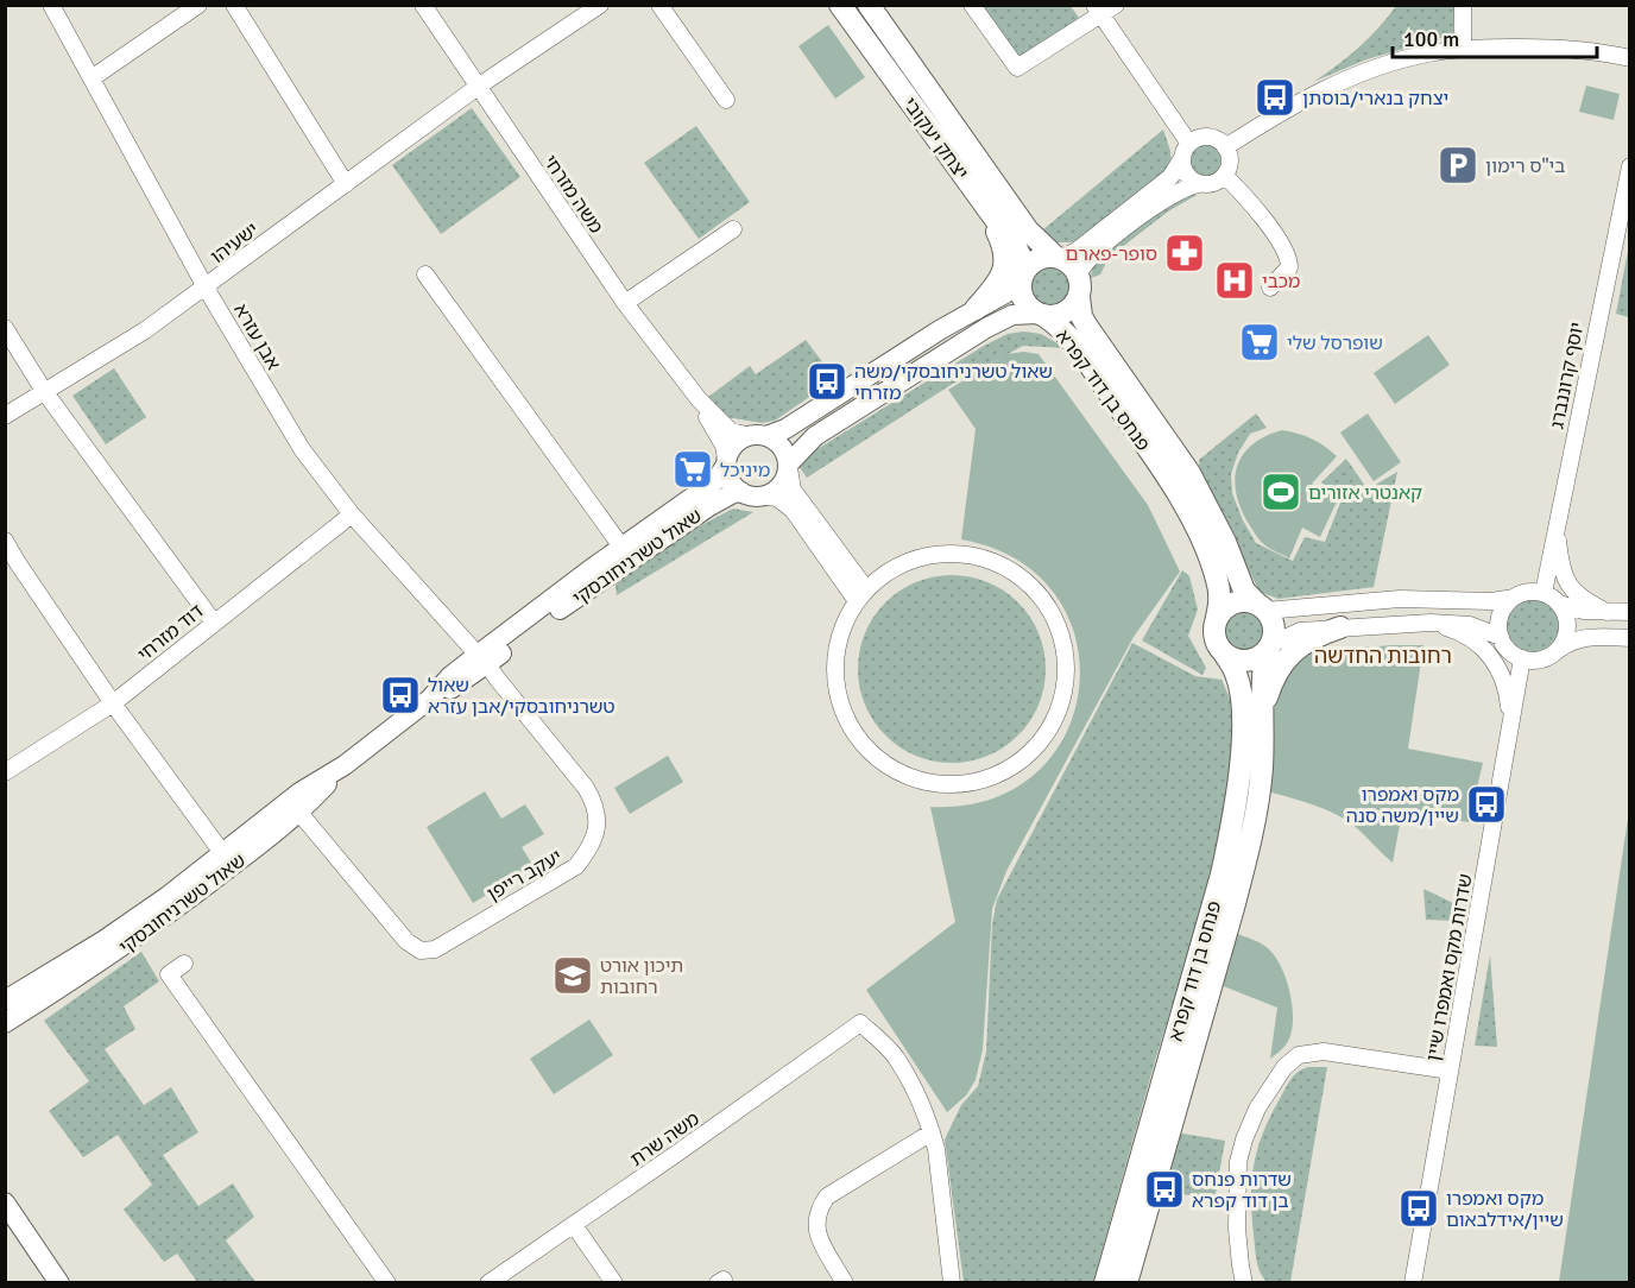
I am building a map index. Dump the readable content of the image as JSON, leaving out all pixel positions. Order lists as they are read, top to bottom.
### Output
{
  "streets": {
    "main road": ["יצחק יעקובי", "פנחס בן דוד קפרא"],
    "street": [
      "משה מזרחי",
      "ישעיהו",
      "אבן עזרא",
      "יוסף קרוננברג",
      "שאול טשרניחובסקי",
      "דוד מזרחי",
      "יעקב רייפן",
      "שדרות מקס ואמפרו שיין",
      "משה שרת"
    ]
  },
  "crossings": [
    ["יצחק יעקובי", "פנחס בן דוד קפרא"],
    ["משה מזרחי", "ישעיהו"],
    ["משה מזרחי", "שאול טשרניחובסקי"],
    ["ישעיהו", "אבן עזרא"],
    ["אבן עזרא", "שאול טשרניחובסקי"],
    ["אבן עזרא", "דוד מזרחי"],
    ["אבן עזרא", "יעקב רייפן"],
    ["יוסף קרוננברג", "שדרות מקס ואמפרו שיין"],
    ["שאול טשרניחובסקי", "יעקב רייפן"]
  ],
  "districts": ["רחובות החדשה"],
  "places": {
    "bus stop": [
      "יצחק בנארי/בוסתן",
      "שאול טשרניחובסקי/משה מזרחי",
      "שאול טשרניחובסקי/אבן עזרא",
      "מקס ואמפרו שיין/משה סנה",
      "שדרות פנחס בן דוד קפרא",
      "מקס ואמפרו שיין/אידלבאום"
    ],
    "parking": ["בי\"ס רימון"],
    "pharmacy": ["סופר-פארם"],
    "hospital": ["מכבי"],
    "supermarket": ["שופרסל שלי", "מיניכל"],
    "sports": ["קאנטרי אזורים"],
    "school or university": ["תיכון אורט רחובות"]
  },
  "scale_bar": "100 m"
}
